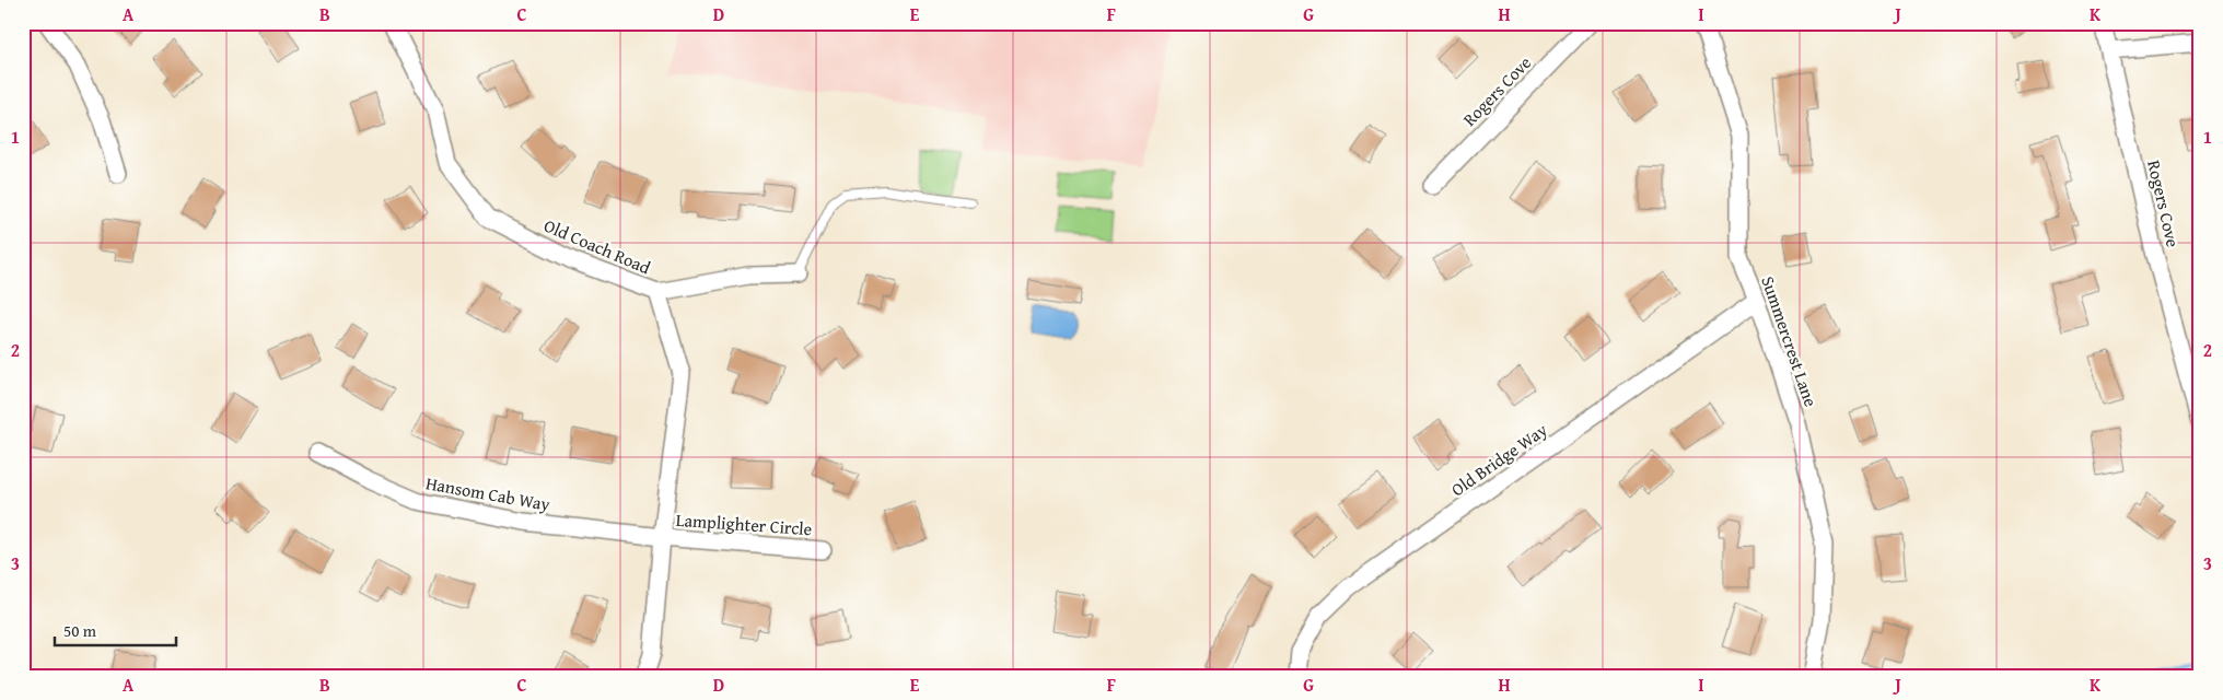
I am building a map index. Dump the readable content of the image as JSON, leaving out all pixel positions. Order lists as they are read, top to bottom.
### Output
{
  "streets": {
    "street": [
      "Rogers Cove",
      "Old Coach Road",
      "Summercrest Lane",
      "Old Bridge Way",
      "Hansom Cab Way",
      "Lamplighter Circle"
    ]
  },
  "crossings": [
    ["Old Coach Road", "Hansom Cab Way"],
    ["Old Coach Road", "Lamplighter Circle"],
    ["Summercrest Lane", "Old Bridge Way"],
    ["Hansom Cab Way", "Lamplighter Circle"]
  ],
  "scale_bar": "50 m",
  "grid": {
    "columns": [
      "A",
      "B",
      "C",
      "D",
      "E",
      "F",
      "G",
      "H",
      "I",
      "J",
      "K"
    ],
    "rows": ["1", "2", "3"]
  }
}
